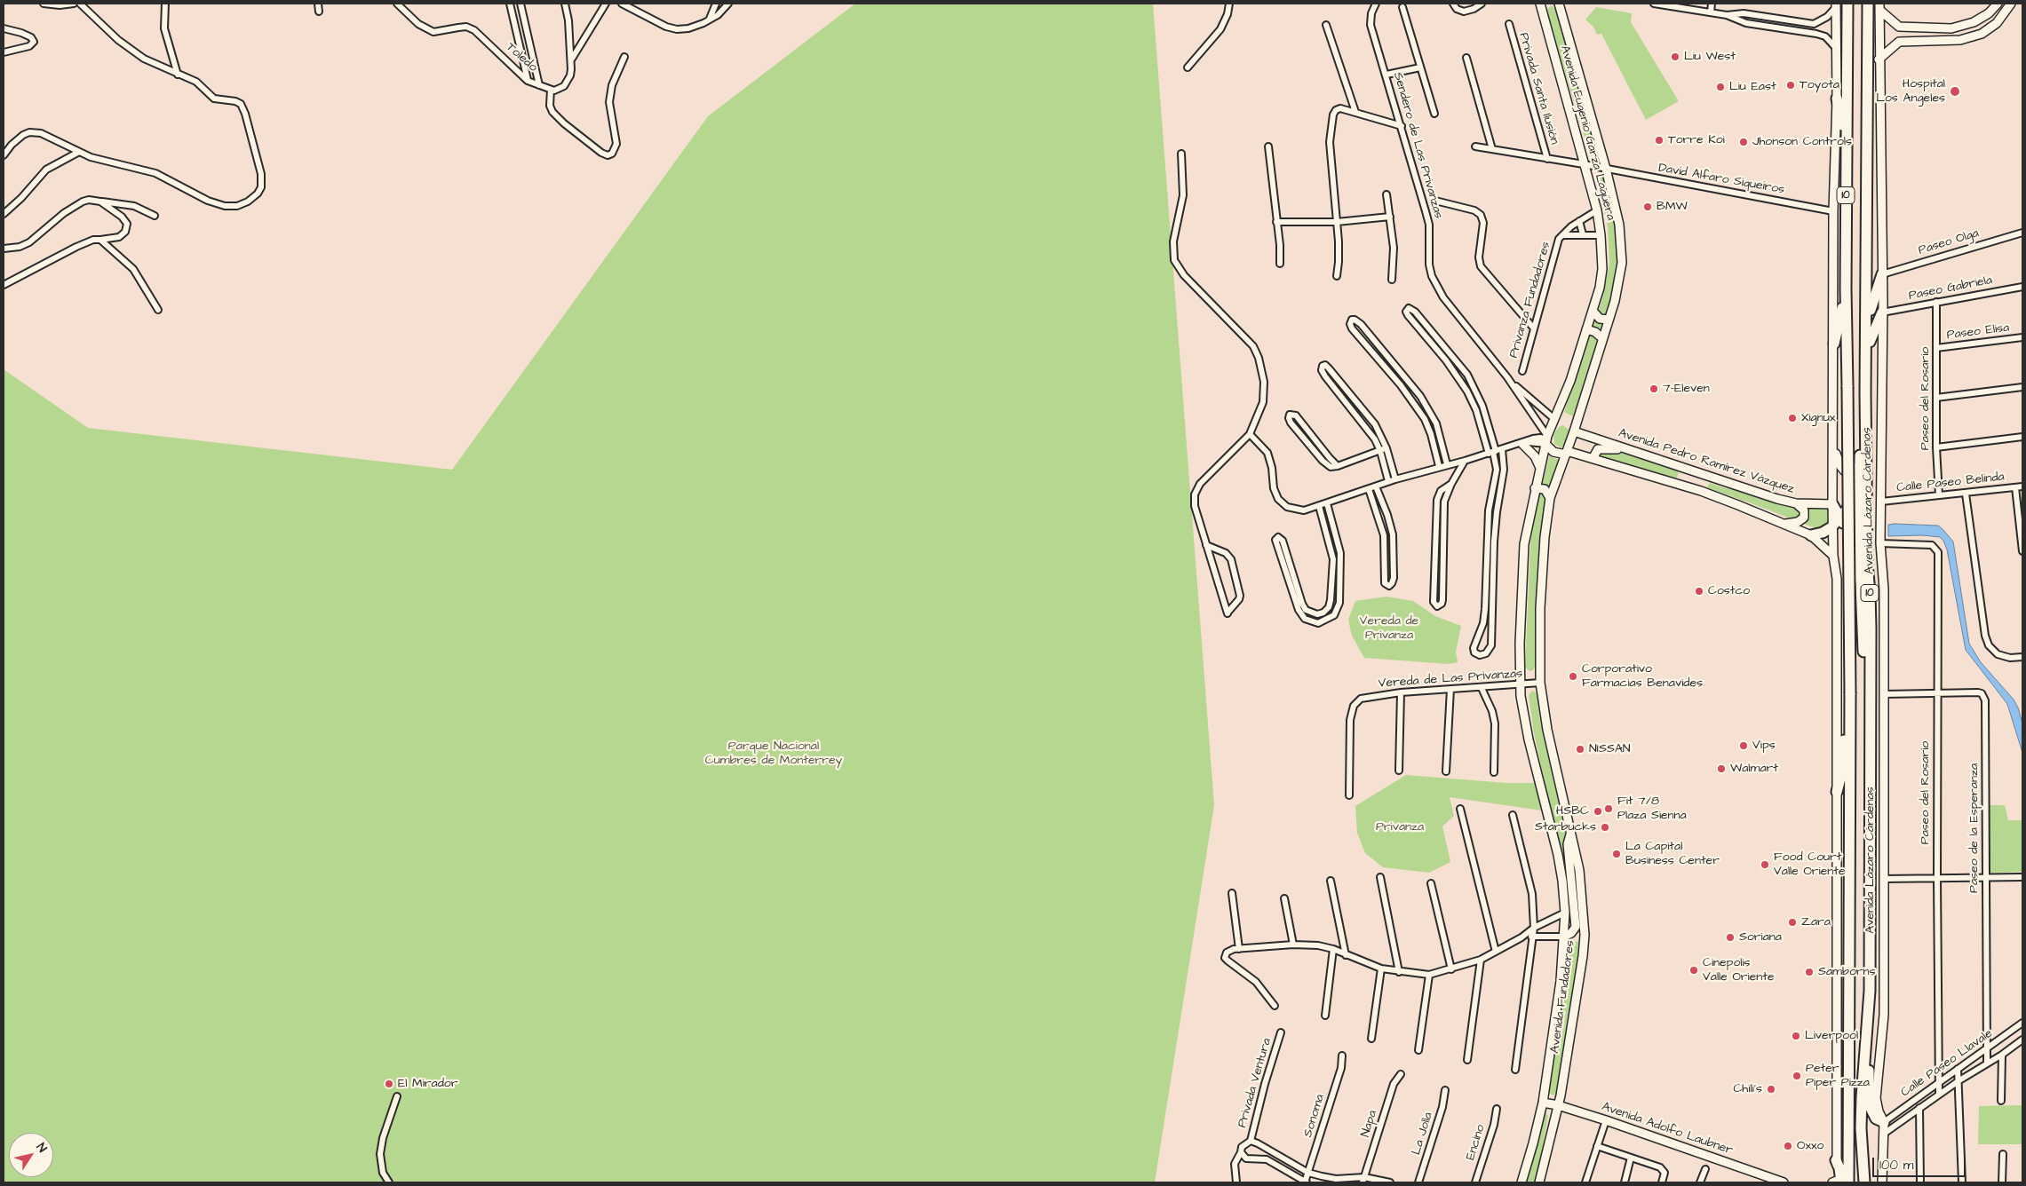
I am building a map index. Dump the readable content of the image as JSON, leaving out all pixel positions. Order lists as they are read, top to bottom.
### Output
{
  "streets": {
    "highway": ["10", "Avenida Lázaro Cárdenas"],
    "street": [
      "Toledo",
      "Privada Santa Ilusión",
      "Avenida Eugenio Garza Lagüera",
      "Sendero de Las Privanzas",
      "David Alfaro Siqueiros",
      "Paseo Olga",
      "Paseo Gabriela",
      "Privanza Fundadores",
      "Paseo Elisa",
      "Paseo del Rosario",
      "Avenida Pedro Ramírez Vázquez",
      "Calle Paseo Belinda",
      "Vereda de Las Privanzas",
      "Paseo de la Esperanza",
      "Avenida Fundadores",
      "Calle Paseo Llavale",
      "Privada Ventura",
      "Sonoma",
      "Napa",
      "Avenida Adolfo Laubner",
      "La Jolla",
      "Encino"
    ]
  },
  "crossings": [
    ["Privada Santa Ilusión", "David Alfaro Siqueiros"],
    ["Avenida Eugenio Garza Lagüera", "Sendero de Las Privanzas"],
    ["Avenida Eugenio Garza Lagüera", "David Alfaro Siqueiros"],
    ["Avenida Eugenio Garza Lagüera", "Privanza Fundadores"],
    ["Avenida Eugenio Garza Lagüera", "Avenida Pedro Ramírez Vázquez"],
    ["Avenida Eugenio Garza Lagüera", "Vereda de Las Privanzas"],
    ["Avenida Eugenio Garza Lagüera", "Avenida Fundadores"],
    ["Paseo Olga", "Avenida Lázaro Cárdenas"],
    ["Paseo Gabriela", "Paseo del Rosario"],
    ["Paseo Gabriela", "Avenida Lázaro Cárdenas"],
    ["Paseo Elisa", "Paseo del Rosario"],
    ["Paseo del Rosario", "Calle Paseo Belinda"],
    ["Paseo del Rosario", "Avenida Lázaro Cárdenas"],
    ["Paseo del Rosario", "Paseo de la Esperanza"],
    ["Paseo del Rosario", "Calle Paseo Llavale"],
    ["Calle Paseo Belinda", "Avenida Lázaro Cárdenas"],
    ["Avenida Lázaro Cárdenas", "Paseo de la Esperanza"],
    ["Avenida Lázaro Cárdenas", "Calle Paseo Llavale"],
    ["Vereda de Las Privanzas", "Avenida Fundadores"],
    ["Paseo de la Esperanza", "Calle Paseo Llavale"],
    ["Avenida Fundadores", "Avenida Adolfo Laubner"]
  ],
  "parks": ["Vereda de Privanza", "Parque Nacional Cumbres de Monterrey", "Privanza"],
  "places": [
    "Liu West",
    "Toyota",
    "Liu East",
    "Hospital Los Angeles",
    "Torre Koi",
    "Jhonson Controls",
    "BMW",
    "7-Eleven",
    "Xignux",
    "Costco",
    "Corporativo Farmacias Benavides",
    "Vips",
    "NISSAN",
    "Walmart",
    "Fit 7/8 Plaza Sienna",
    "HSBC",
    "Starbucks",
    "La Capital Business Center",
    "Food Court Valle Oriente",
    "Zara",
    "Soriana",
    "Cinepolis Valle Oriente",
    "Samborns",
    "Liverpool",
    "Peter Piper Pizza",
    "El Mirador",
    "Chili's",
    "Oxxo"
  ],
  "scale_bar": "100 m",
  "north": "top right"
}
